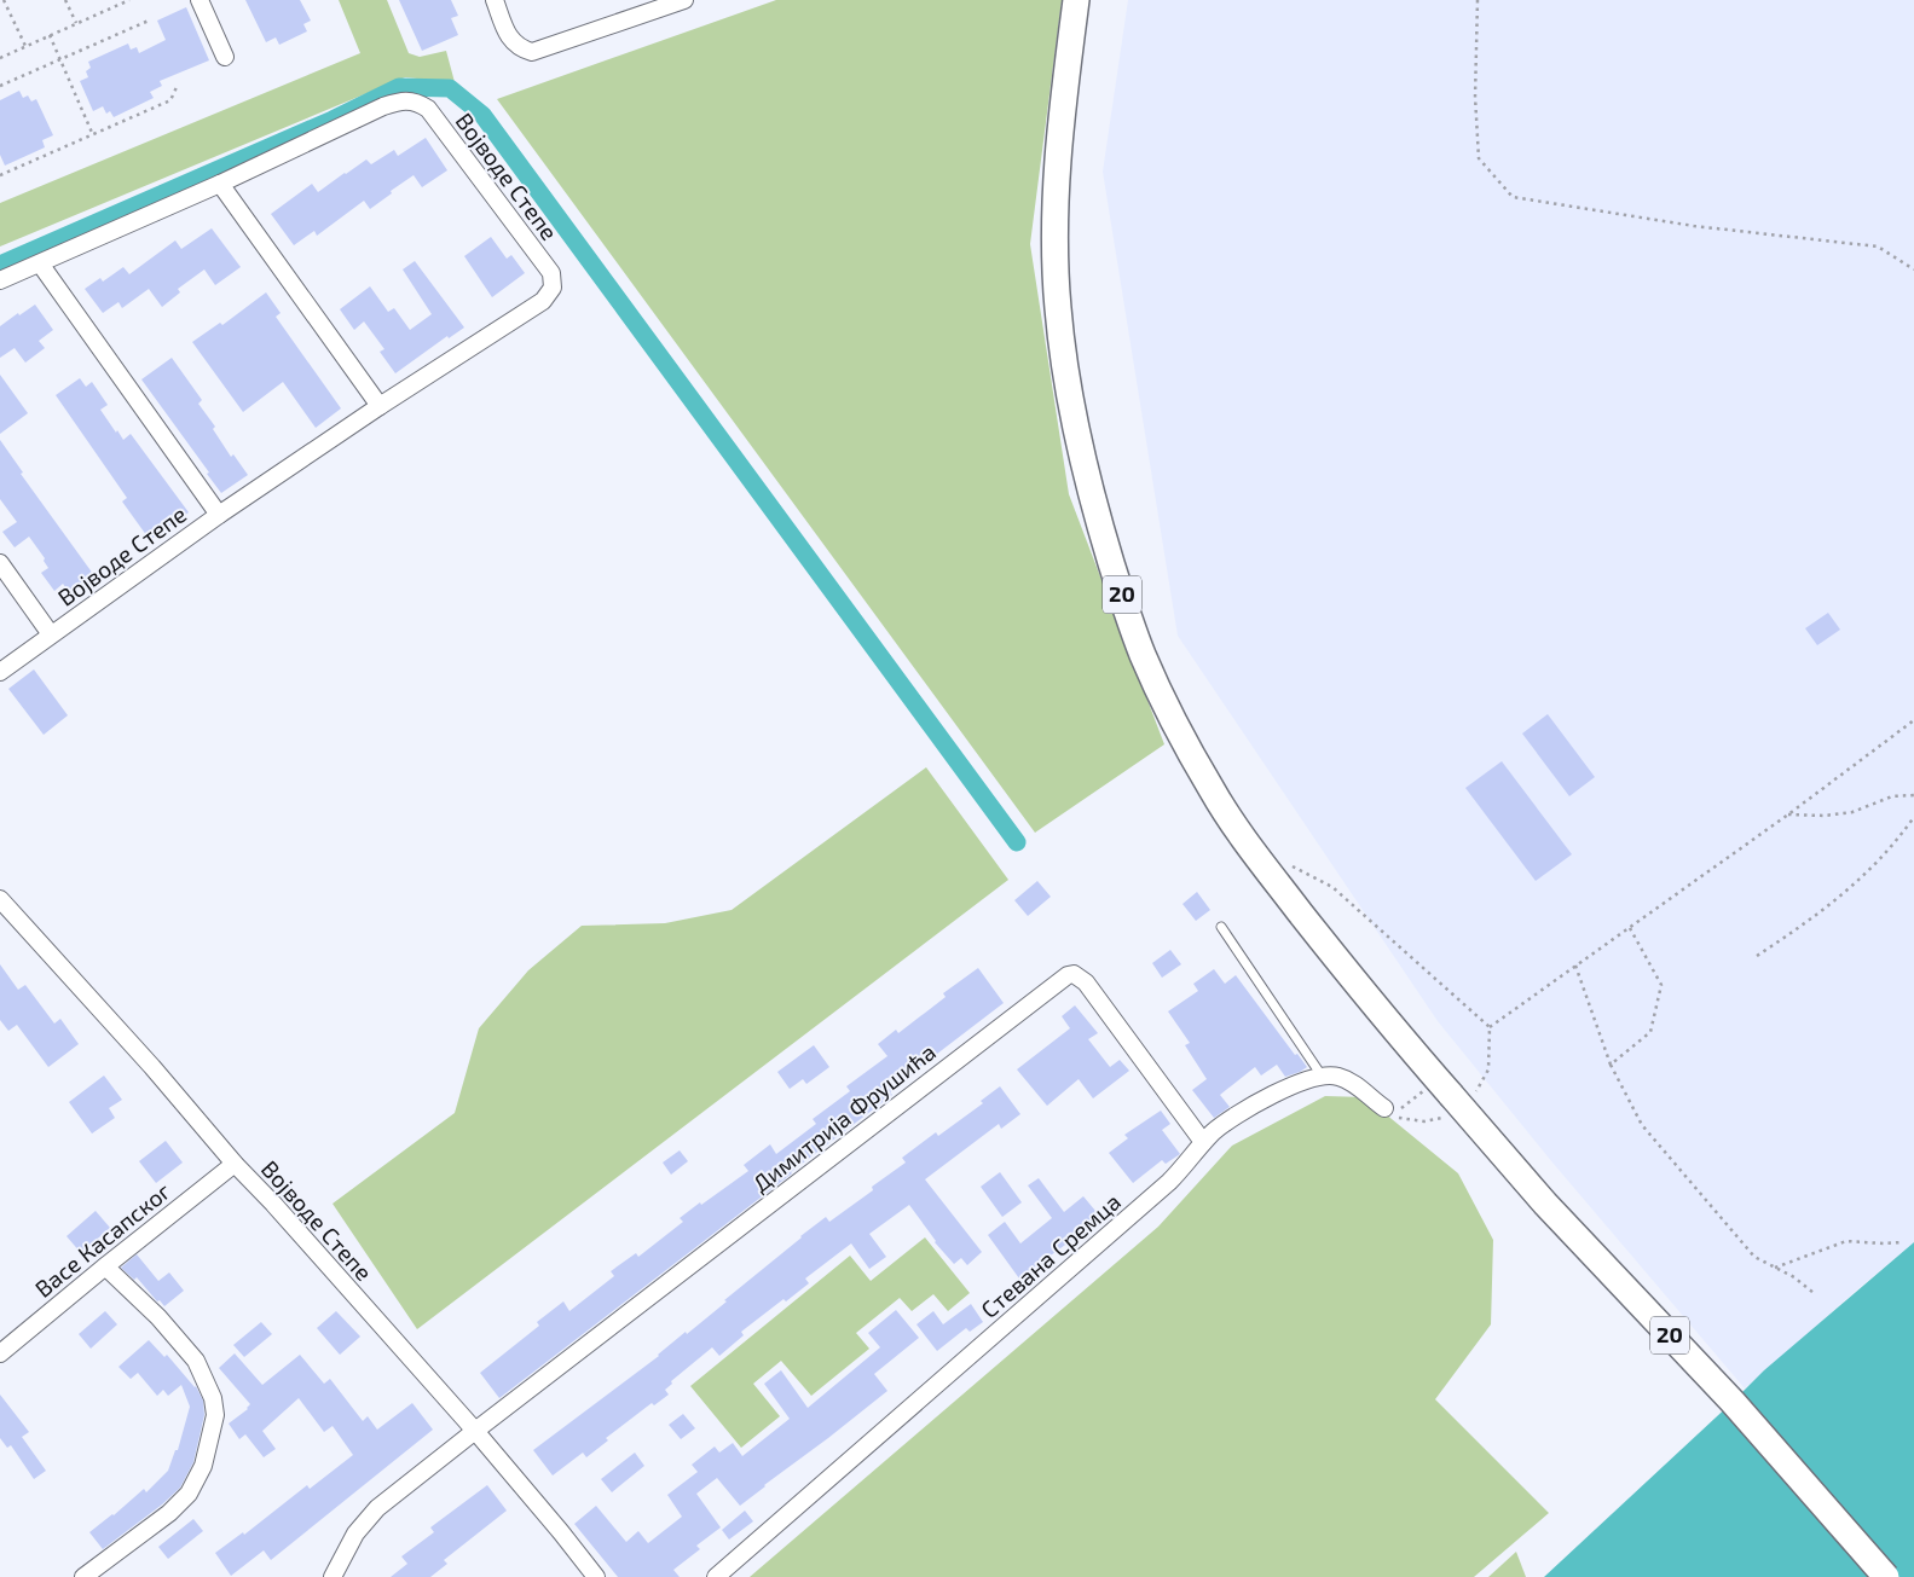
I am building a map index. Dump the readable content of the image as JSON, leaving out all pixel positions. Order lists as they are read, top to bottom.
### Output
{
  "streets": {
    "main road": ["20"],
    "street": [
      "Војводе Степе",
      "Димитрија Фрушића",
      "Васе Касапског",
      "Стевана Сремца"
    ]
  },
  "crossings": [
    ["Војводе Степе", "Димитрија Фрушића"],
    ["Војводе Степе", "Васе Касапског"],
    ["Димитрија Фрушића", "Стевана Сремца"]
  ]
}
